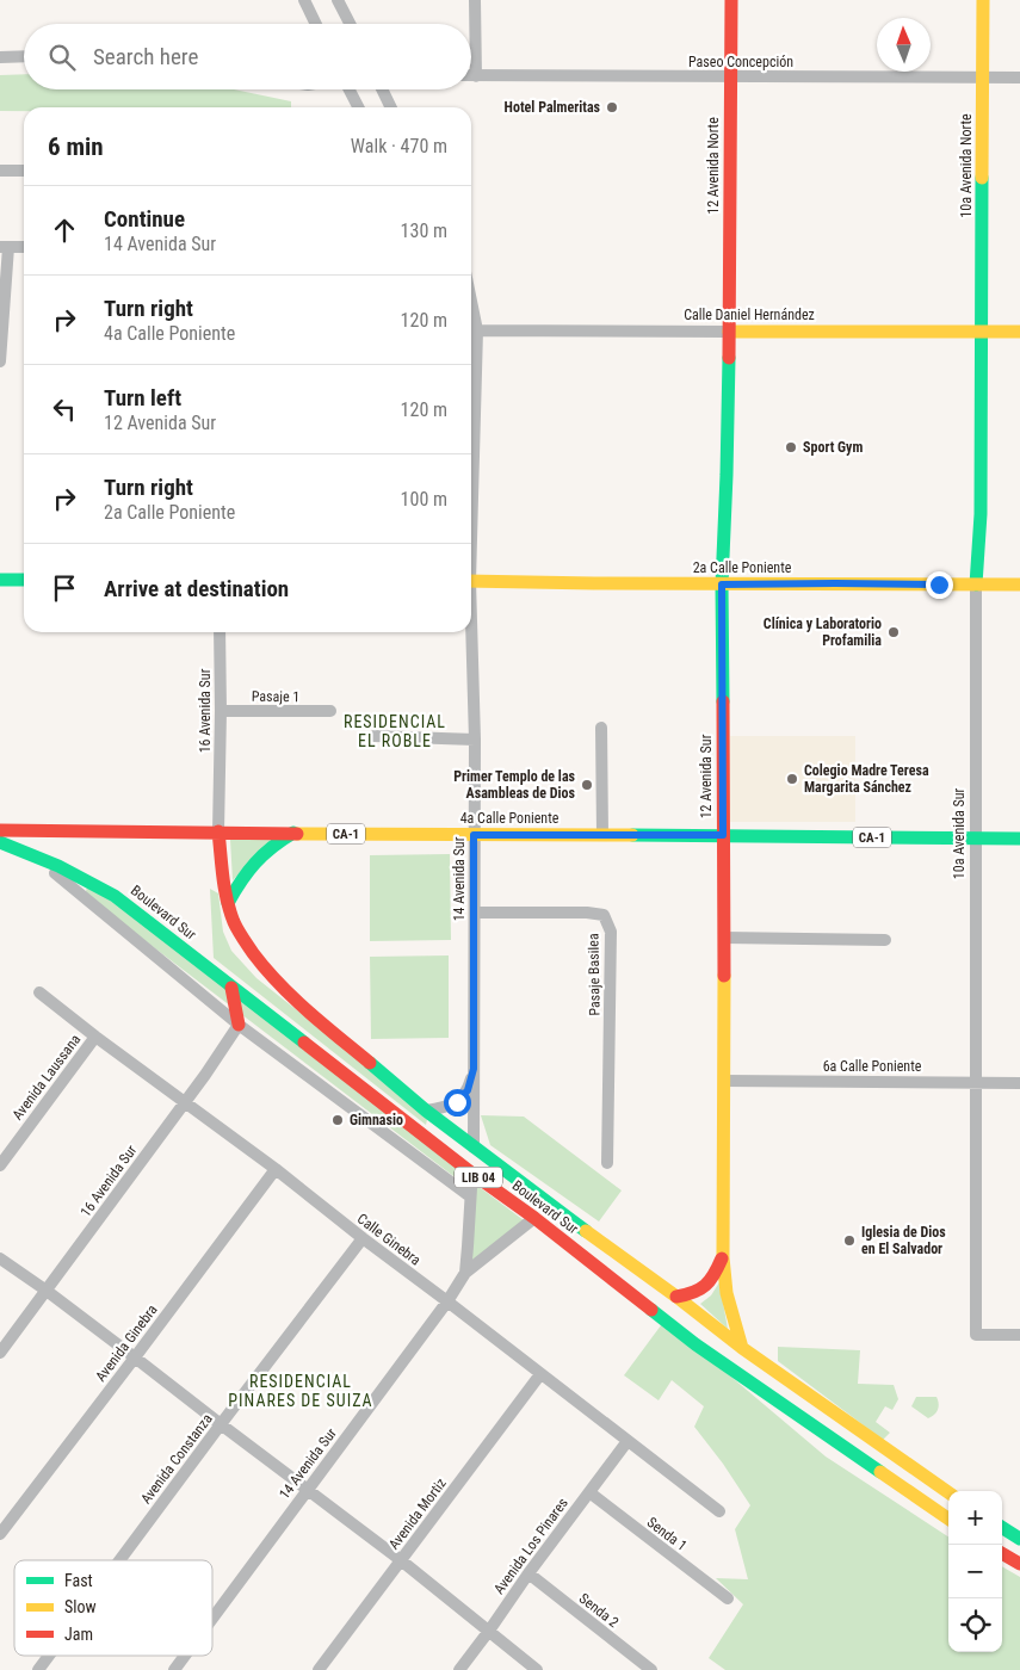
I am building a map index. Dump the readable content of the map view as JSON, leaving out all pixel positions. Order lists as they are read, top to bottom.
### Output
{
  "streets": {
    "main road": [
      "12 Avenida Norte",
      "10a Avenida Norte",
      "Calle Daniel Hernández",
      "2a Calle Poniente",
      "12 Avenida Sur",
      "4a Calle Poniente",
      "CA-1",
      "10a Avenida Sur",
      "Boulevard Sur",
      "LIB 04"
    ],
    "street": [
      "Paseo Concepción",
      "Pasaje 1",
      "16 Avenida Sur",
      "14 Avenida Sur",
      "Pasaje Basilea",
      "6a Calle Poniente",
      "Avenida Laussana",
      "Calle Ginebra",
      "Avenida Ginebra",
      "Avenida Constanza",
      "Avenida Mortiz",
      "Senda 1",
      "Avenida Los Pinares",
      "Senda 2"
    ]
  },
  "crossings": [
    ["Paseo Concepción", "12 Avenida Norte"],
    ["Paseo Concepción", "10a Avenida Norte"],
    ["12 Avenida Norte", "Calle Daniel Hernández"],
    ["12 Avenida Norte", "12 Avenida Sur"],
    ["10a Avenida Norte", "Calle Daniel Hernández"],
    ["10a Avenida Norte", "10a Avenida Sur"],
    ["Calle Daniel Hernández", "12 Avenida Sur"],
    ["Calle Daniel Hernández", "10a Avenida Sur"],
    ["Calle Daniel Hernández", "14 Avenida Sur"],
    ["2a Calle Poniente", "12 Avenida Sur"],
    ["2a Calle Poniente", "10a Avenida Sur"],
    ["Pasaje 1", "16 Avenida Sur"],
    ["16 Avenida Sur", "4a Calle Poniente"],
    ["16 Avenida Sur", "Boulevard Sur"],
    ["16 Avenida Sur", "Calle Ginebra"],
    ["12 Avenida Sur", "4a Calle Poniente"],
    ["12 Avenida Sur", "Boulevard Sur"],
    ["12 Avenida Sur", "6a Calle Poniente"],
    ["4a Calle Poniente", "10a Avenida Sur"],
    ["4a Calle Poniente", "14 Avenida Sur"],
    ["4a Calle Poniente", "Boulevard Sur"],
    ["10a Avenida Sur", "6a Calle Poniente"],
    ["14 Avenida Sur", "Boulevard Sur"],
    ["14 Avenida Sur", "Pasaje Basilea"],
    ["14 Avenida Sur", "Calle Ginebra"],
    ["Avenida Laussana", "Calle Ginebra"],
    ["Calle Ginebra", "Avenida Ginebra"],
    ["Calle Ginebra", "Avenida Constanza"],
    ["Calle Ginebra", "Avenida Mortiz"],
    ["Calle Ginebra", "Avenida Los Pinares"],
    ["Senda 1", "Avenida Los Pinares"],
    ["Avenida Los Pinares", "Senda 2"]
  ],
  "districts": ["RESIDENCIAL EL ROBLE", "RESIDENCIAL PINARES DE SUIZA"],
  "places": [
    "Hotel Palmeritas",
    "Sport Gym",
    "Clínica y Laboratorio Profamilia",
    "Colegio Madre Teresa Margarita Sánchez",
    "Primer Templo de las Asambleas de Dios",
    "Gimnasio",
    "Iglesia de Dios en El Salvador"
  ],
  "legend": ["Fast", "Slow", "Jam"],
  "north": "top",
  "page": {
    "search": "Search here",
    "heading": ["6 min", "Walk · 470 m"],
    "list": [
      ["Continue", "14 Avenida Sur", "130 m"],
      ["Turn right", "4a Calle Poniente", "120 m"],
      ["Turn left", "12 Avenida Sur", "120 m"],
      ["Turn right", "2a Calle Poniente", "100 m"],
      "Arrive at destination"
    ],
    "map_buttons": ["+", "−"]
  }
}
